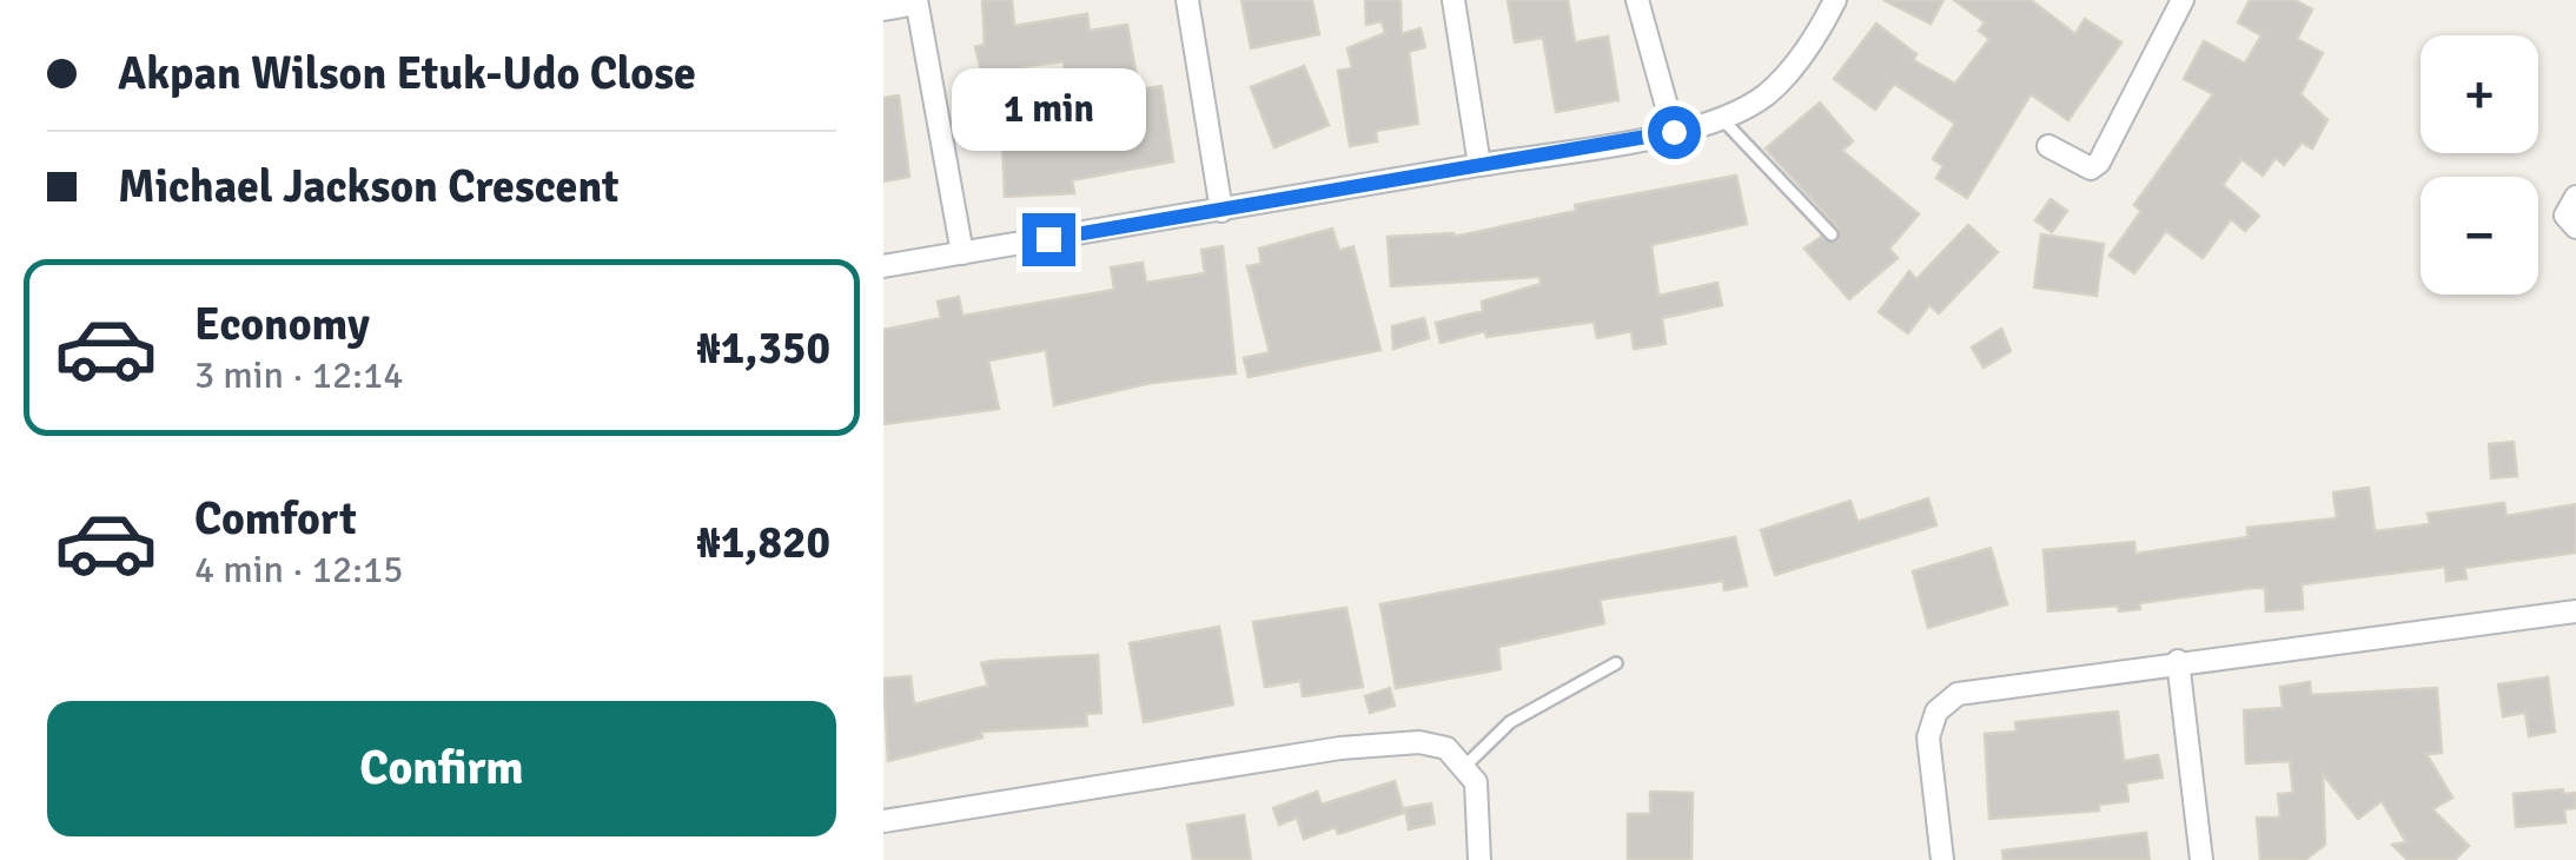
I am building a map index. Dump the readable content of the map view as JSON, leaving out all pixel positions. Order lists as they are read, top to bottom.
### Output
{
  "page": {
    "banner": ["Akpan Wilson Etuk-Udo Close", "Michael Jackson Crescent"],
    "map_buttons": ["+", "−"],
    "bubble": "1 min",
    "list": [
      {
        "name": "Economy",
        "note": "3 min · 12:14",
        "value": "₦1,350"
      },
      {
        "name": "Comfort",
        "note": "4 min · 12:15",
        "value": "₦1,820"
      }
    ],
    "buttons": "Confirm"
  }
}
